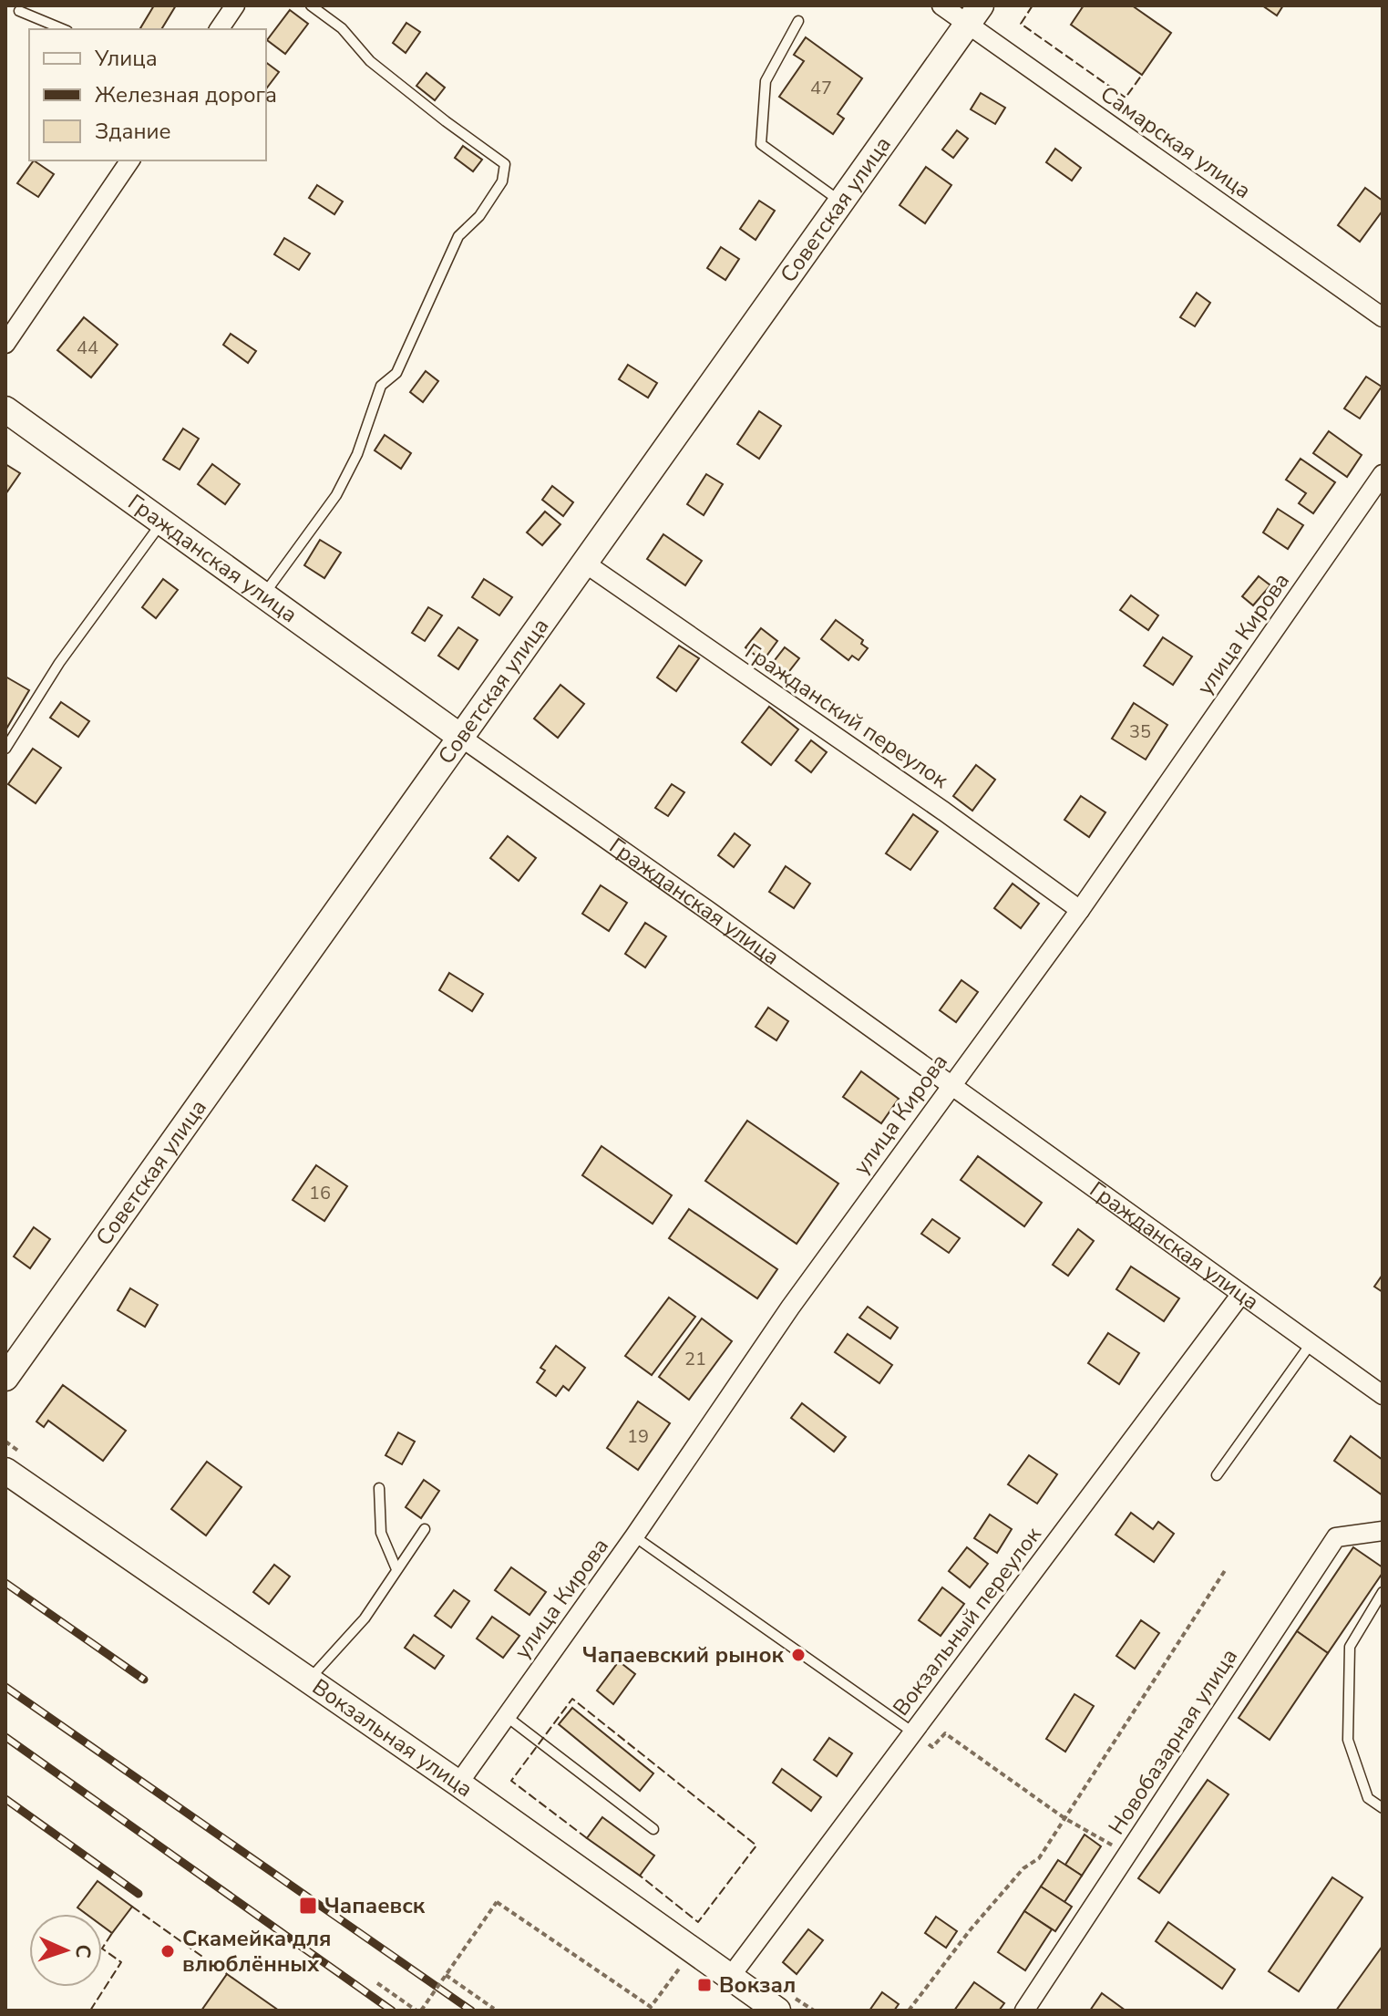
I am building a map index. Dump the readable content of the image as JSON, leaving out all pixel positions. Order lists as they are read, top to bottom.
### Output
{
  "streets": {
    "street": [
      "Самарская улица",
      "Советская улица",
      "Гражданская улица",
      "улица Кирова",
      "Гражданский переулок",
      "Вокзальный переулок",
      "Вокзальная улица",
      "Новобазарная улица"
    ]
  },
  "crossings": [
    ["Самарская улица", "Советская улица"],
    ["Советская улица", "Гражданская улица"],
    ["Советская улица", "Гражданский переулок"],
    ["Гражданская улица", "улица Кирова"],
    ["Гражданская улица", "Вокзальный переулок"],
    ["улица Кирова", "Гражданский переулок"],
    ["улица Кирова", "Вокзальная улица"],
    ["Вокзальный переулок", "Вокзальная улица"]
  ],
  "places": {
    "other": ["Чапаевский рынок", "Скамейка для влюблённых"],
    "transit": ["Чапаевск", "Вокзал"]
  },
  "house_numbers": [
    "47",
    "44",
    "35",
    "16",
    "21",
    "19"
  ],
  "legend": ["Улица", "Железная дорога", "Здание"],
  "north": "right"
}
